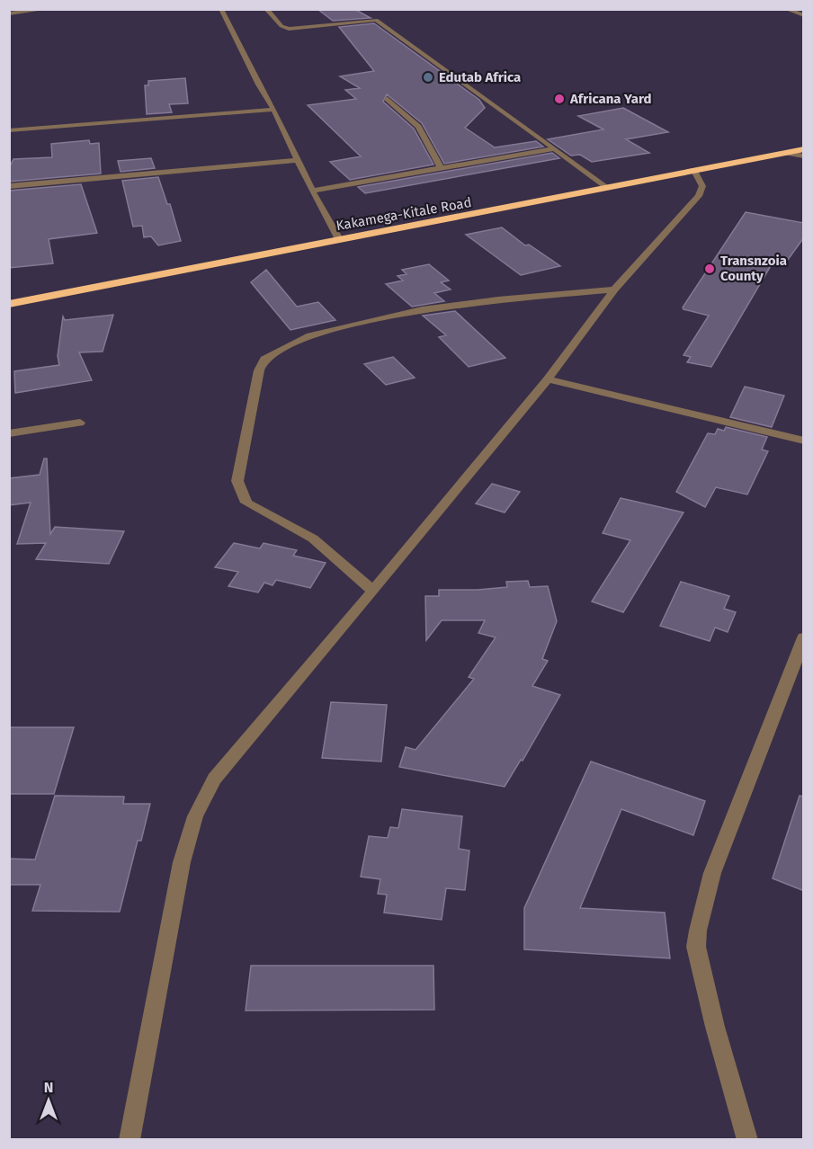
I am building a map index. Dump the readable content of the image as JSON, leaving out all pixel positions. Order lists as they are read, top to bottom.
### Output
{
  "streets": {
    "highway": ["Kakamega-Kitale Road"]
  },
  "places": ["Edutab Africa", "Africana Yard", "Transnzoia County"],
  "north": "top"
}
